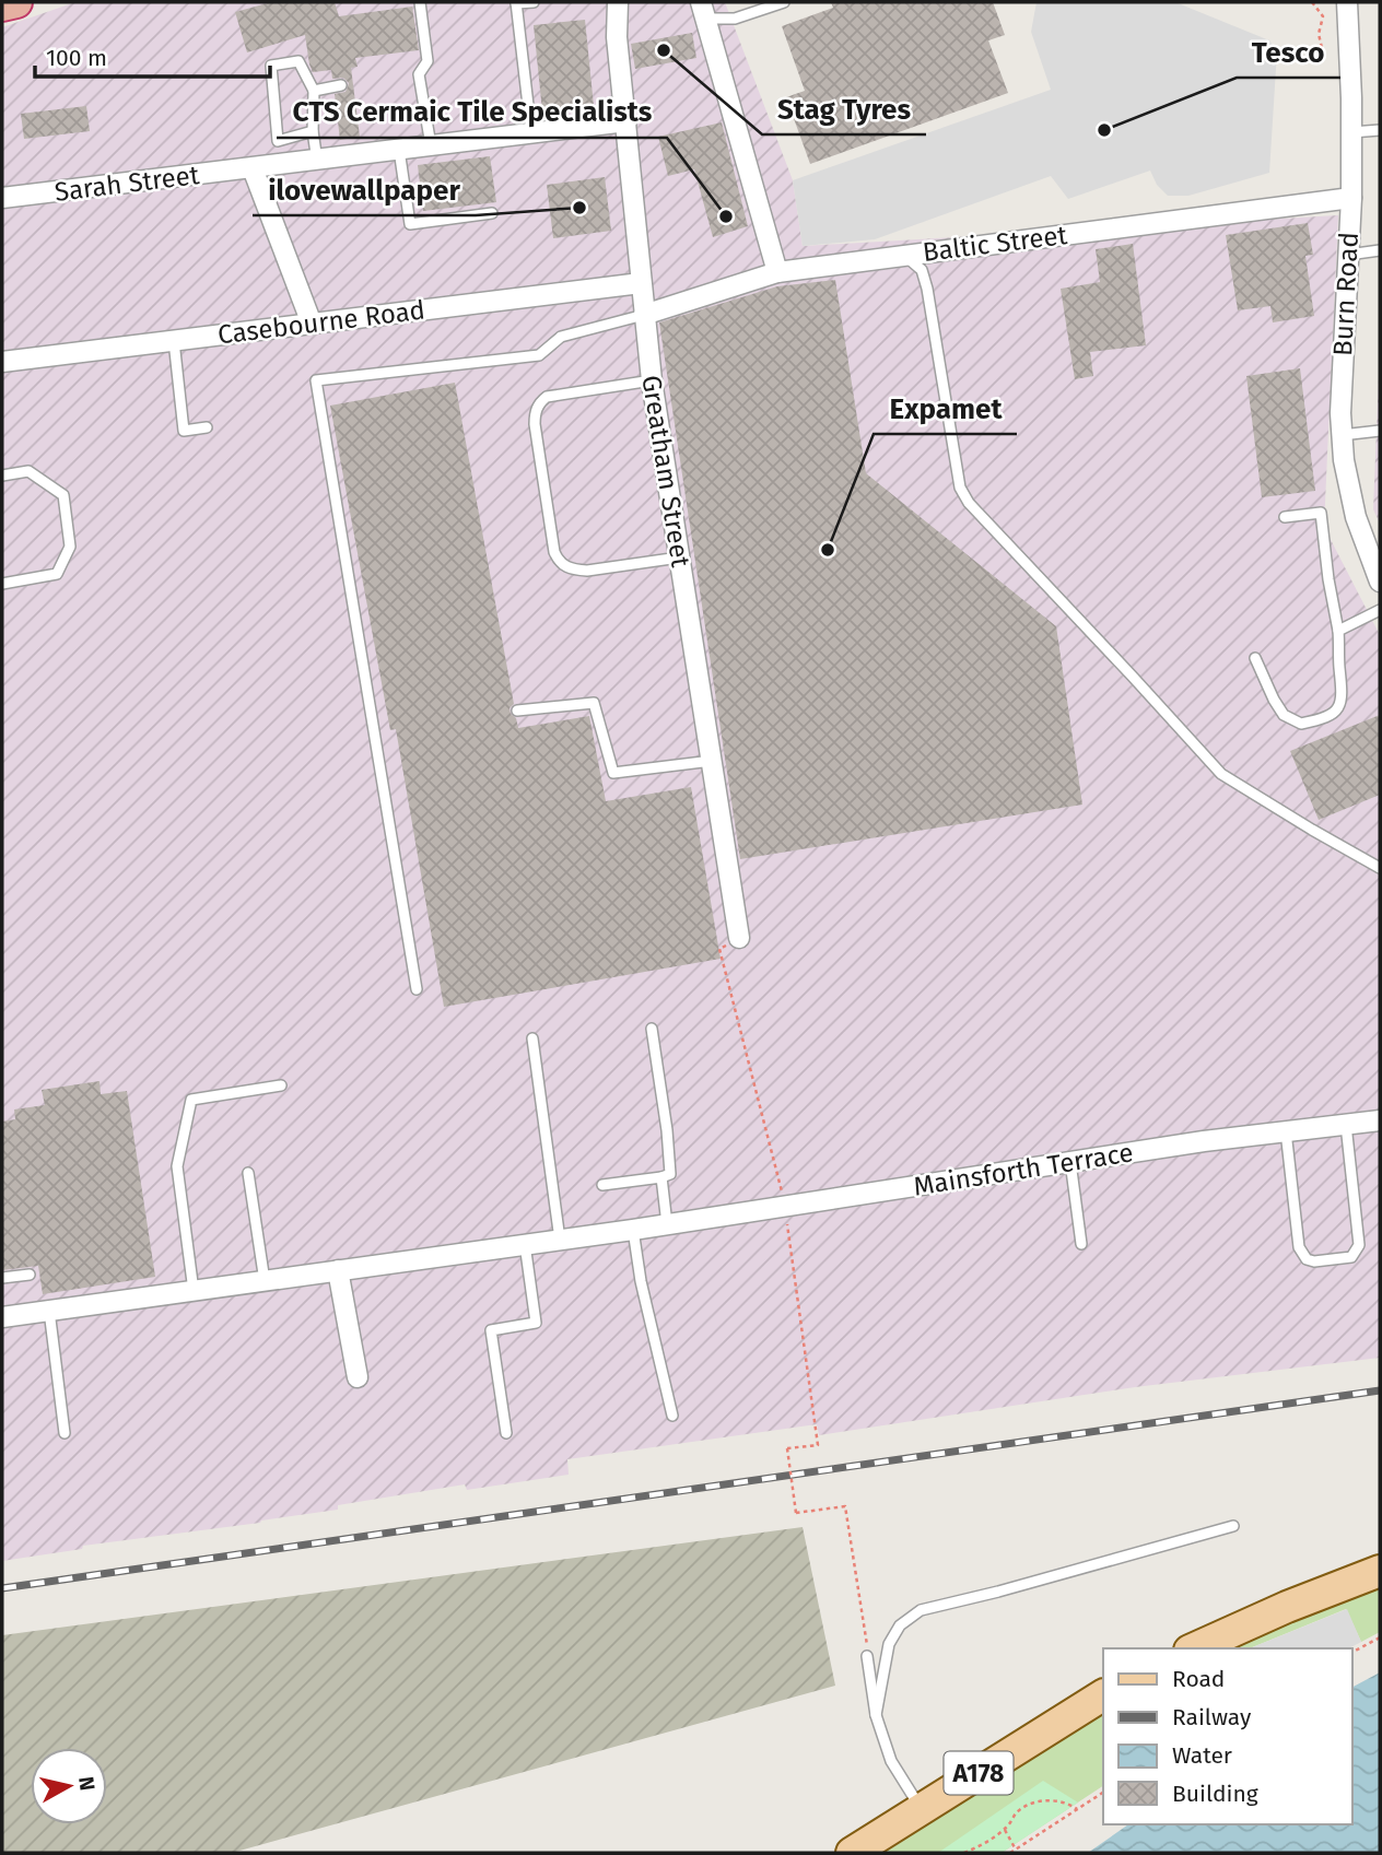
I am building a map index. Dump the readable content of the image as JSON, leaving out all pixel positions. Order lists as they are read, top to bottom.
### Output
{
  "streets": {
    "main road": ["A178"],
    "street": [
      "Sarah Street",
      "Baltic Street",
      "Burn Road",
      "Casebourne Road",
      "Greatham Street",
      "Mainsforth Terrace"
    ]
  },
  "crossings": [
    ["Sarah Street", "Greatham Street"],
    ["Baltic Street", "Burn Road"],
    ["Baltic Street", "Greatham Street"],
    ["Casebourne Road", "Greatham Street"]
  ],
  "places": [
    "Stag Tyres",
    "Tesco",
    "ilovewallpaper",
    "CTS Cermaic Tile Specialists",
    "Expamet"
  ],
  "legend": [
    "Road",
    "Railway",
    "Water",
    "Building"
  ],
  "scale_bar": "100 m",
  "north": "right"
}
